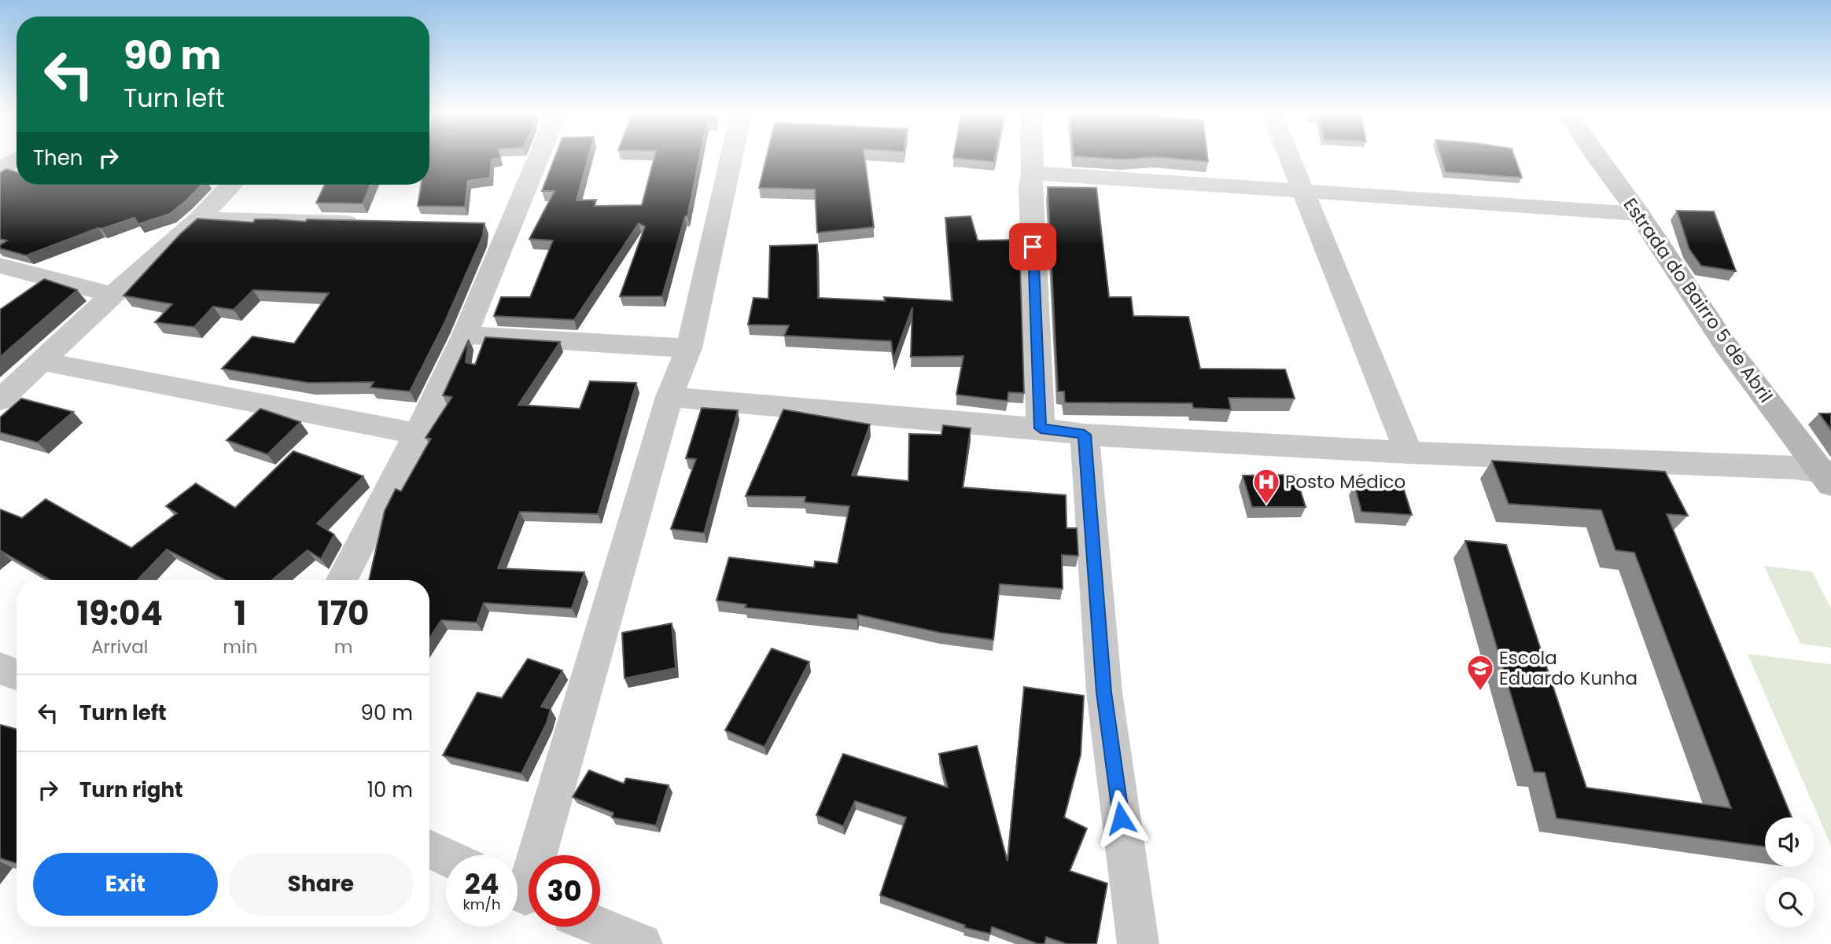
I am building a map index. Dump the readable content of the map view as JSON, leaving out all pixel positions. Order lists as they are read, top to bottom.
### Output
{
  "streets": {
    "street": ["Estrada do Bairro 5 de Abril"]
  },
  "places": {
    "hospital": ["Posto Médico"],
    "school or university": ["Escola Eduardo Kunha"]
  },
  "page": {
    "turn": ["90 m", "Turn left"],
    "then": "Then",
    "eta": [
      "19:04",
      "Arrival",
      "1",
      "min",
      "170",
      "m"
    ],
    "list": [
      {
        "name": "Turn left",
        "value": "90 m"
      },
      {
        "name": "Turn right",
        "value": "10 m"
      }
    ],
    "buttons": ["Exit", "Share"],
    "speed": "24 km/h",
    "limit": "30"
  }
}
